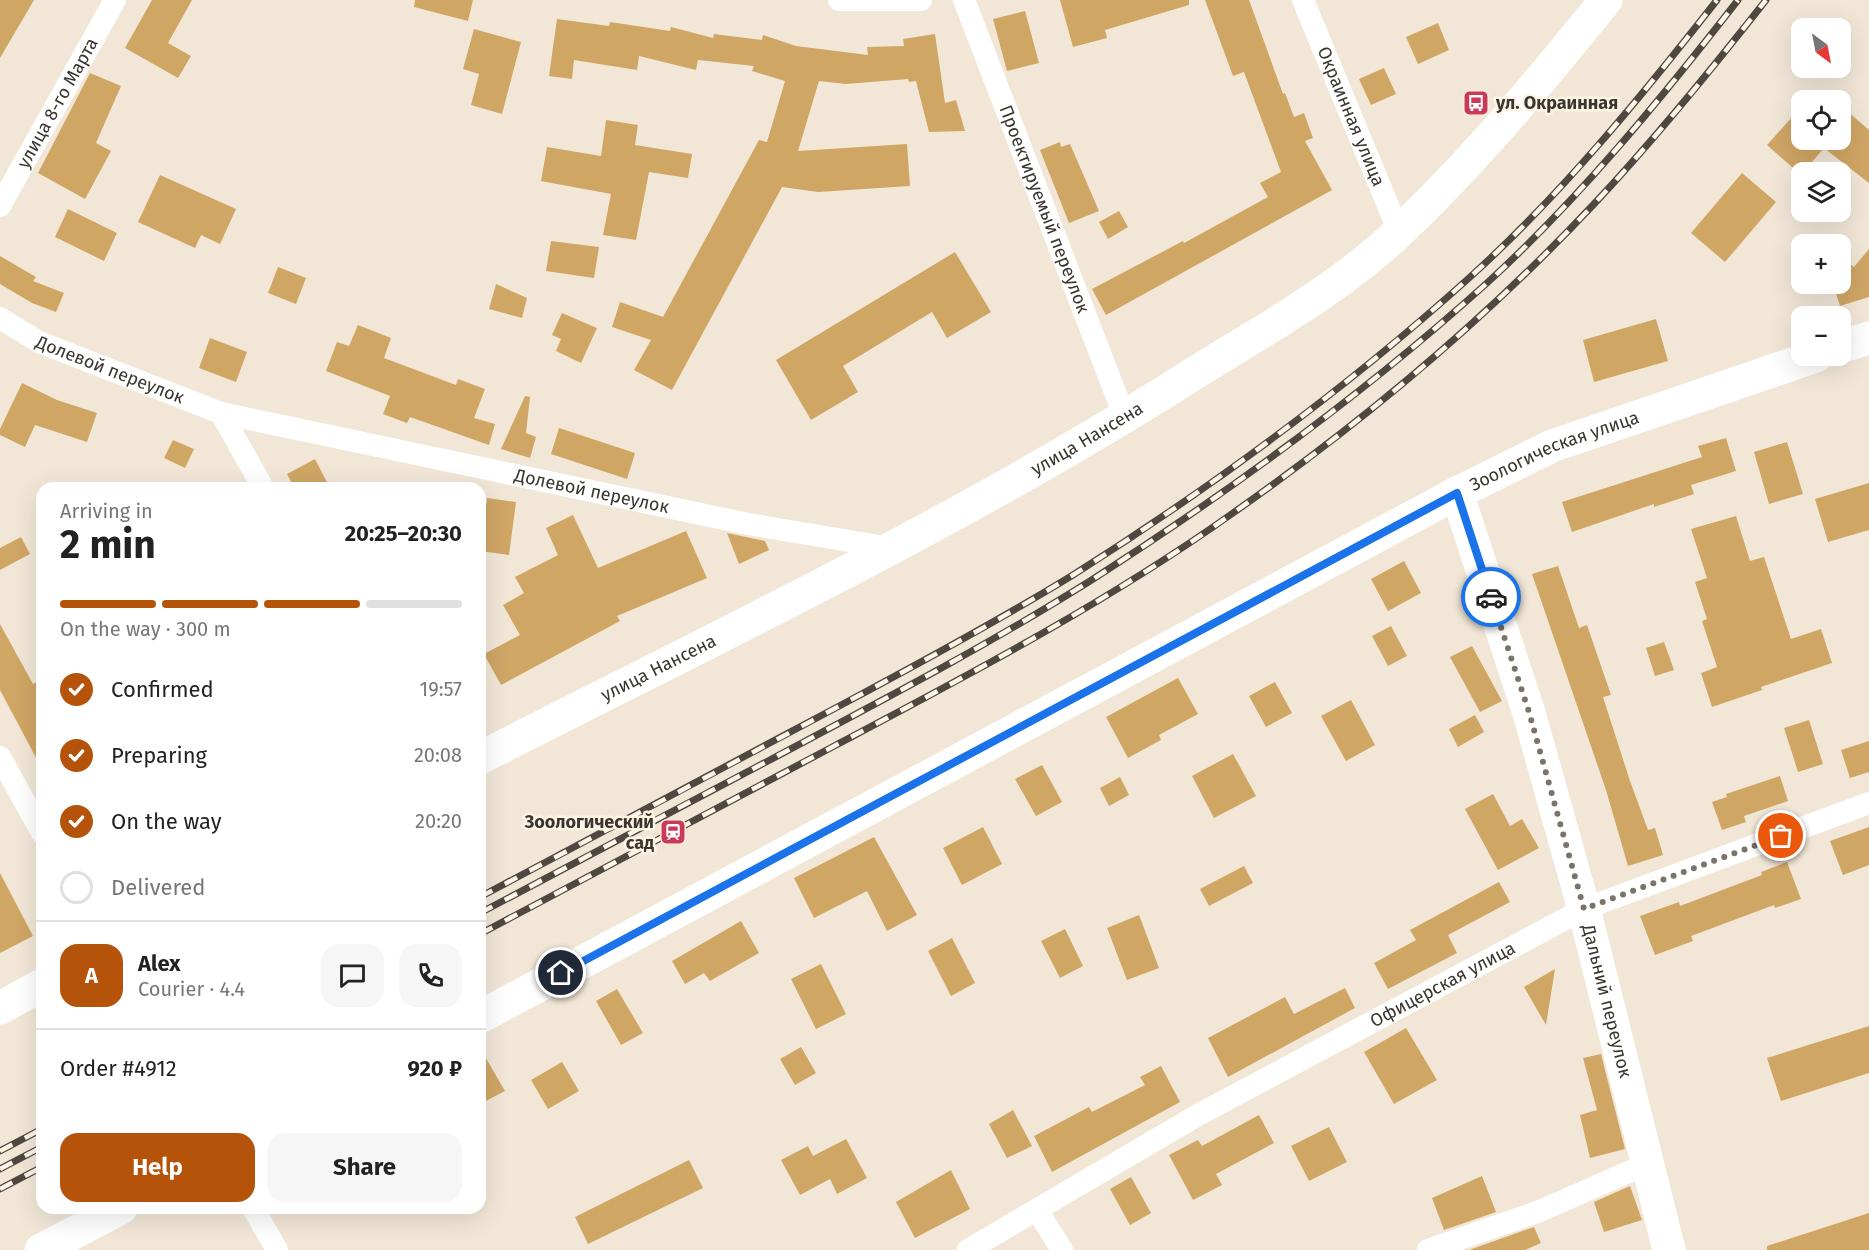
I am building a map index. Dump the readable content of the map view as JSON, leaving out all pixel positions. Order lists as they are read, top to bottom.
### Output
{
  "streets": {
    "main road": ["улица Нансена", "Зоологическая улица", "Дальний переулок"],
    "street": [
      "улица 8-го Марта",
      "Окраинная улица",
      "Проектируемый переулок",
      "Долевой переулок",
      "Офицерская улица"
    ]
  },
  "crossings": [
    ["Окраинная улица", "улица Нансена"],
    ["Проектируемый переулок", "улица Нансена"],
    ["Долевой переулок", "улица Нансена"],
    ["Зоологическая улица", "Дальний переулок"],
    ["Офицерская улица", "Дальний переулок"]
  ],
  "places": {
    "bus stop": ["ул. Окраинная"],
    "station": ["Зоологический сад"]
  },
  "north": "bottom right",
  "page": {
    "map_buttons": ["+", "−"],
    "heading": ["2 min", "Arriving in", "20:25–20:30"],
    "panel": [
      "Alex",
      "Courier · 4.4",
      "Order #4912",
      "920 ₽"
    ],
    "bar": "On the way · 300 m",
    "list": [
      ["Confirmed", "19:57"],
      ["Preparing", "20:08"],
      ["On the way", "20:20"],
      "Delivered"
    ],
    "round": "A",
    "buttons": ["Help", "Share"]
  }
}
